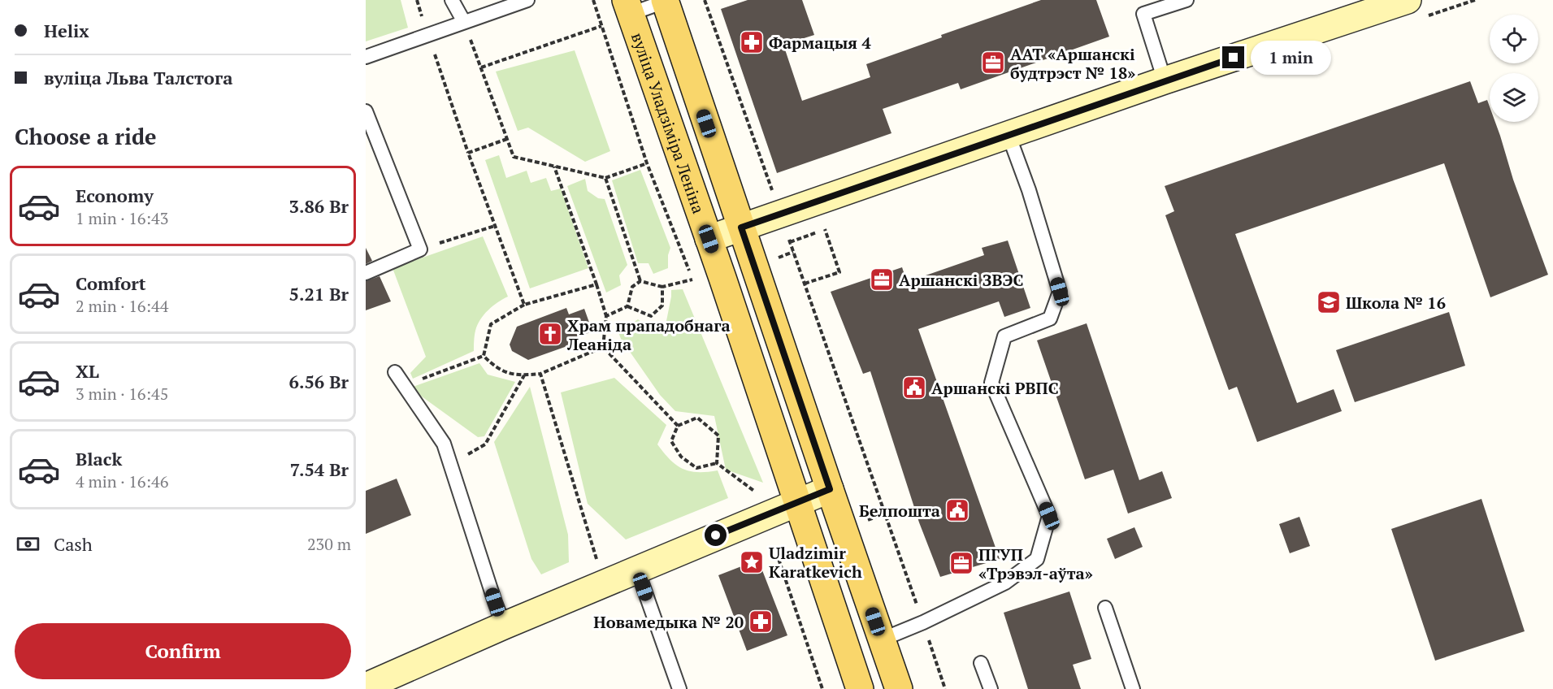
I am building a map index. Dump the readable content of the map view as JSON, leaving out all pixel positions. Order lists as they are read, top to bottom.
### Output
{
  "streets": {
    "main road": ["вуліца Уладзіміра Леніна"]
  },
  "places": {
    "pharmacy": ["Фармацыя 4", "Новамедыка № 20"],
    "office": ["ААТ «Аршанскі будтрэст № 18»", "Аршанскі ЗВЭС", "ПГУП «Трэвэл-аўта»"],
    "school or university": ["Школа № 16"],
    "church": ["Храм прападобнага Леаніда"],
    "public building": ["Аршанскі РВПС", "Белпошта"],
    "place": ["Uladzimir Karatkevich"]
  },
  "page": {
    "banner": ["Helix", "вуліца Льва Талстога"],
    "bubble": "1 min",
    "heading": "Choose a ride",
    "list": [
      {
        "name": "Economy",
        "note": "1 min · 16:43",
        "value": "3.86 Br"
      },
      {
        "name": "Comfort",
        "note": "2 min · 16:44",
        "value": "5.21 Br"
      },
      {
        "name": "XL",
        "note": "3 min · 16:45",
        "value": "6.56 Br"
      },
      {
        "name": "Black",
        "note": "4 min · 16:46",
        "value": "7.54 Br"
      }
    ],
    "pay": ["Cash", "230 m"],
    "buttons": "Confirm"
  }
}
